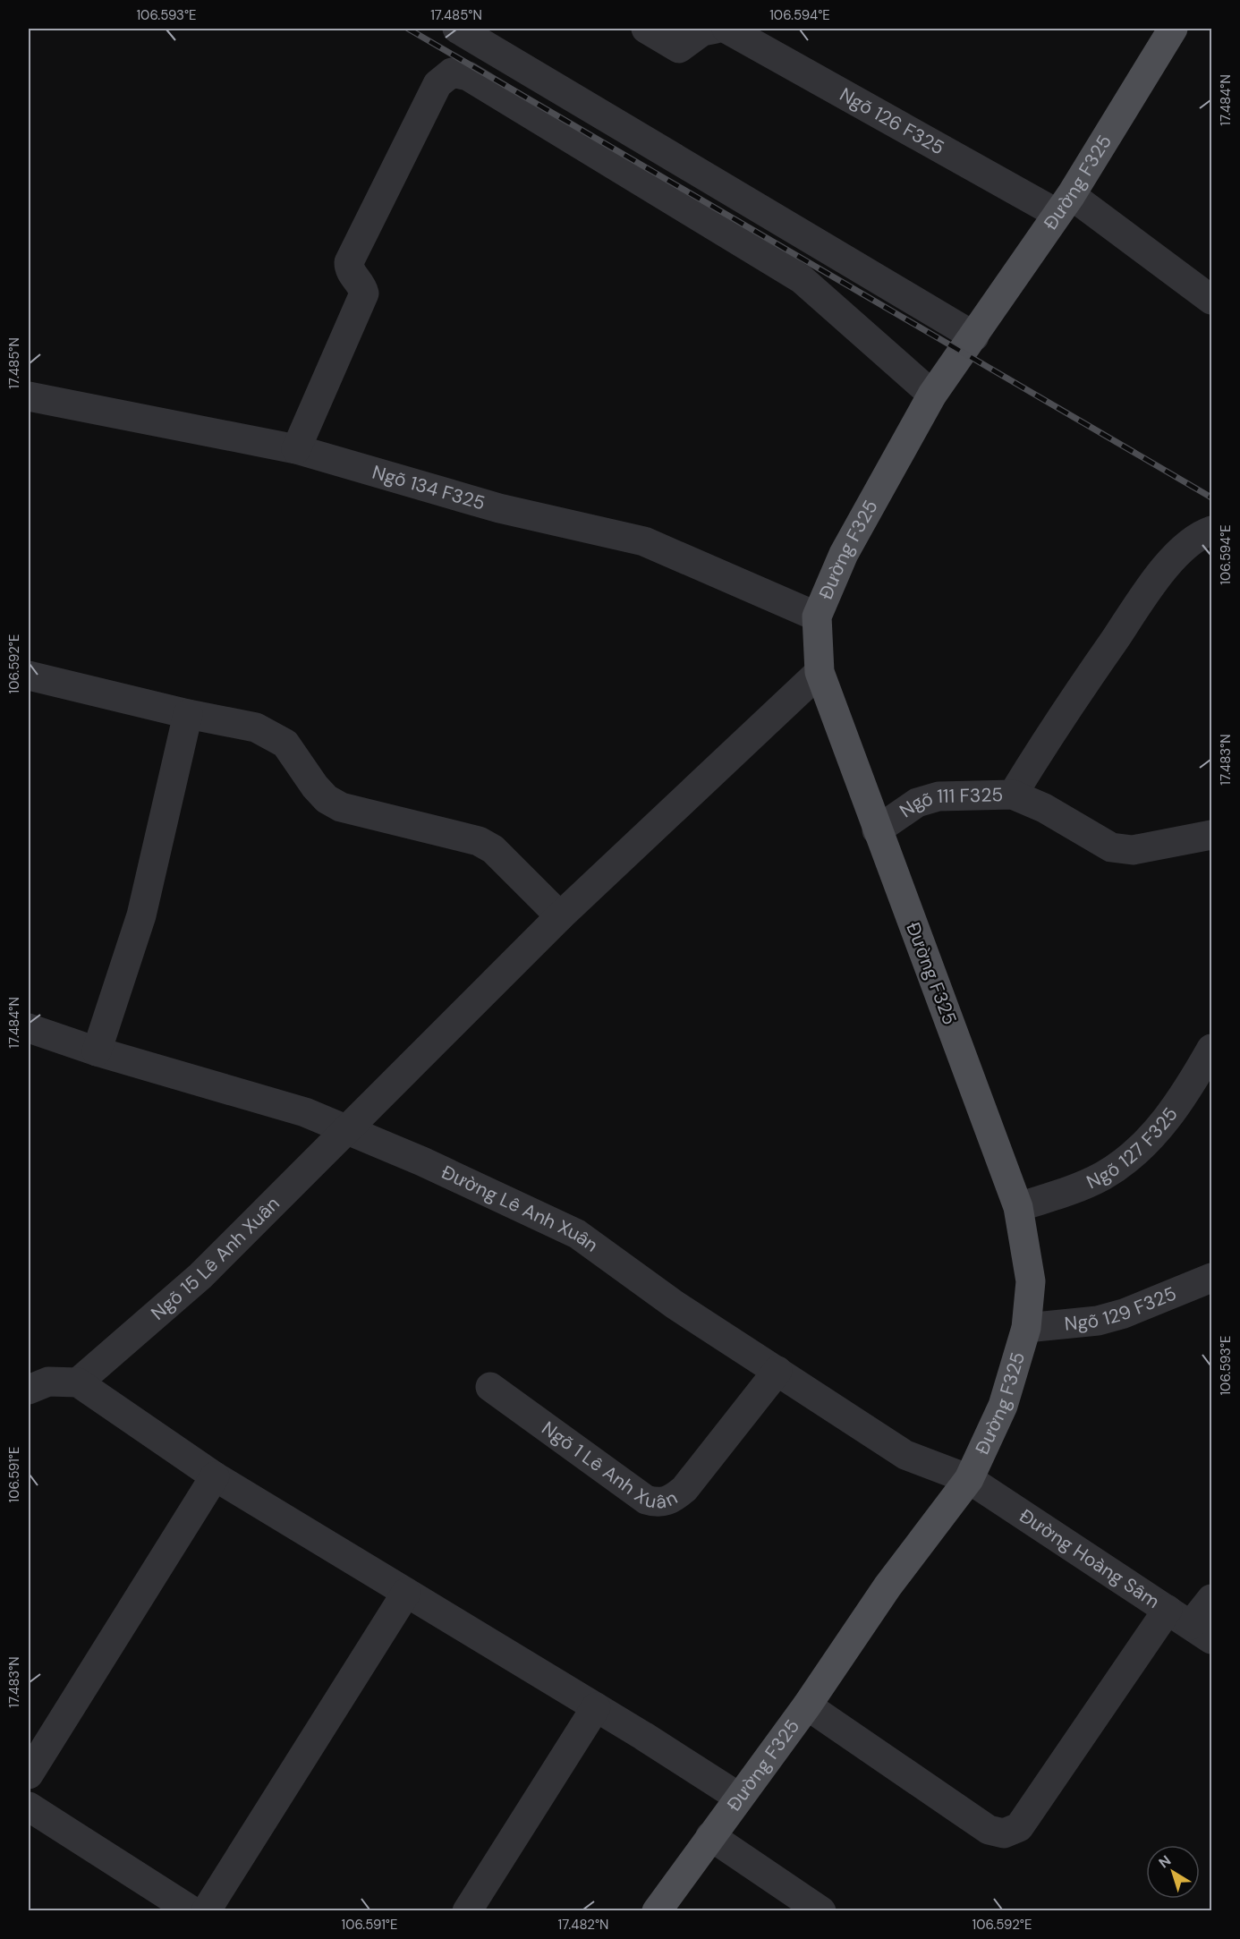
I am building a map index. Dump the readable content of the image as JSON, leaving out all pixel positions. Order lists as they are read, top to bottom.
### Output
{
  "streets": {
    "main road": ["Đường F325"],
    "street": [
      "Ngõ 126 F325",
      "Ngõ 134 F325",
      "Ngõ 111 F325",
      "Ngõ 127 F325",
      "Đường Lê Anh Xuân",
      "Ngõ 15 Lê Anh Xuân",
      "Ngõ 129 F325",
      "Ngõ 1 Lê Anh Xuân",
      "Đường Hoàng Sâm"
    ]
  },
  "crossings": [
    ["Ngõ 126 F325", "Đường F325"],
    ["Đường F325", "Ngõ 134 F325"],
    ["Đường F325", "Ngõ 111 F325"],
    ["Đường F325", "Ngõ 127 F325"],
    ["Đường F325", "Đường Lê Anh Xuân"],
    ["Đường F325", "Ngõ 15 Lê Anh Xuân"],
    ["Đường F325", "Ngõ 129 F325"],
    ["Đường F325", "Đường Hoàng Sâm"],
    ["Đường Lê Anh Xuân", "Ngõ 15 Lê Anh Xuân"],
    ["Đường Lê Anh Xuân", "Ngõ 1 Lê Anh Xuân"],
    ["Đường Lê Anh Xuân", "Đường Hoàng Sâm"]
  ],
  "north": "top left",
  "coordinates": [
    "106.593°E",
    "17.485°N",
    "106.594°E",
    "17.484°N",
    "106.592°E",
    "17.483°N",
    "106.591°E",
    "17.482°N"
  ]
}
